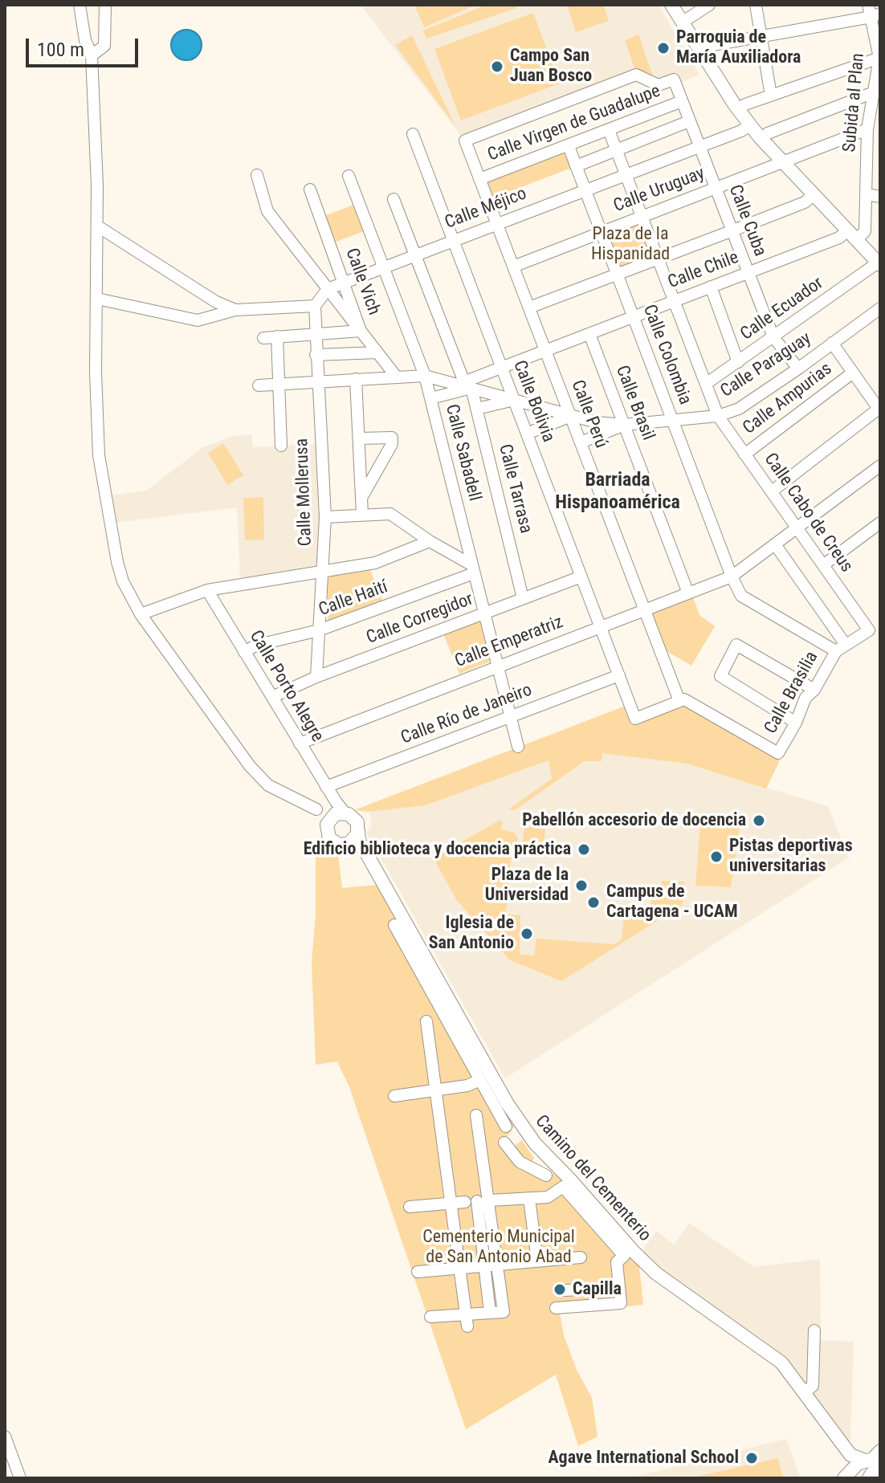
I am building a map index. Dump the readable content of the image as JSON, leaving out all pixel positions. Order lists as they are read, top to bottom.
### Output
{
  "streets": {
    "main road": ["Calle Porto Alegre", "Camino del Cementerio"],
    "street": [
      "Subida al Plan",
      "Calle Virgen de Guadalupe",
      "Calle Uruguay",
      "Calle Méjico",
      "Calle Cuba",
      "Calle Chile",
      "Calle Vich",
      "Calle Ecuador",
      "Calle Colombia",
      "Calle Paraguay",
      "Calle Ampurias",
      "Calle Bolivia",
      "Calle Brasil",
      "Calle Perú",
      "Calle Sabadell",
      "Calle Tarrasa",
      "Calle Mollerusa",
      "Calle Cabo de Creus",
      "Calle Haití",
      "Calle Corregidor",
      "Calle Emperatriz",
      "Calle Brasilia",
      "Calle Río de Janeiro"
    ]
  },
  "crossings": [
    ["Subida al Plan", "Calle Uruguay"],
    ["Subida al Plan", "Calle Chile"],
    ["Calle Virgen de Guadalupe", "Calle Cuba"],
    ["Calle Virgen de Guadalupe", "Calle Colombia"],
    ["Calle Virgen de Guadalupe", "Calle Perú"],
    ["Calle Virgen de Guadalupe", "Calle Cabo de Creus"],
    ["Calle Uruguay", "Calle Cuba"],
    ["Calle Uruguay", "Calle Colombia"],
    ["Calle Uruguay", "Calle Perú"],
    ["Calle Uruguay", "Calle Cabo de Creus"],
    ["Calle Méjico", "Calle Cuba"],
    ["Calle Méjico", "Calle Vich"],
    ["Calle Méjico", "Calle Colombia"],
    ["Calle Méjico", "Calle Bolivia"],
    ["Calle Méjico", "Calle Perú"],
    ["Calle Méjico", "Calle Sabadell"],
    ["Calle Méjico", "Calle Tarrasa"],
    ["Calle Méjico", "Calle Cabo de Creus"],
    ["Calle Cuba", "Calle Chile"],
    ["Calle Cuba", "Calle Ecuador"],
    ["Calle Cuba", "Calle Paraguay"],
    ["Calle Cuba", "Calle Perú"],
    ["Calle Chile", "Calle Colombia"],
    ["Calle Chile", "Calle Paraguay"],
    ["Calle Chile", "Calle Bolivia"],
    ["Calle Chile", "Calle Brasil"],
    ["Calle Chile", "Calle Perú"],
    ["Calle Chile", "Calle Tarrasa"],
    ["Calle Chile", "Calle Cabo de Creus"],
    ["Calle Vich", "Calle Paraguay"],
    ["Calle Ecuador", "Calle Cabo de Creus"],
    ["Calle Colombia", "Calle Paraguay"],
    ["Calle Colombia", "Calle Emperatriz"],
    ["Calle Colombia", "Calle Brasilia"],
    ["Calle Paraguay", "Calle Bolivia"],
    ["Calle Paraguay", "Calle Brasil"],
    ["Calle Paraguay", "Calle Perú"],
    ["Calle Paraguay", "Calle Sabadell"],
    ["Calle Paraguay", "Calle Tarrasa"],
    ["Calle Paraguay", "Calle Mollerusa"],
    ["Calle Paraguay", "Calle Cabo de Creus"],
    ["Calle Ampurias", "Calle Cabo de Creus"],
    ["Calle Bolivia", "Calle Perú"],
    ["Calle Bolivia", "Calle Corregidor"],
    ["Calle Bolivia", "Calle Emperatriz"],
    ["Calle Bolivia", "Calle Brasilia"],
    ["Calle Bolivia", "Calle Río de Janeiro"],
    ["Calle Brasil", "Calle Emperatriz"],
    ["Calle Perú", "Calle Emperatriz"],
    ["Calle Perú", "Calle Brasilia"],
    ["Calle Sabadell", "Calle Haití"],
    ["Calle Sabadell", "Calle Corregidor"],
    ["Calle Sabadell", "Calle Emperatriz"],
    ["Calle Sabadell", "Calle Río de Janeiro"],
    ["Calle Tarrasa", "Calle Corregidor"],
    ["Calle Mollerusa", "Calle Haití"],
    ["Calle Mollerusa", "Calle Corregidor"],
    ["Calle Cabo de Creus", "Calle Emperatriz"],
    ["Calle Cabo de Creus", "Calle Brasilia"],
    ["Calle Haití", "Calle Porto Alegre"],
    ["Calle Corregidor", "Calle Porto Alegre"],
    ["Calle Emperatriz", "Calle Porto Alegre"],
    ["Calle Porto Alegre", "Calle Río de Janeiro"],
    ["Calle Porto Alegre", "Camino del Cementerio"]
  ],
  "districts": ["Barriada Hispanoamérica"],
  "parks": ["Plaza de la Hispanidad", "Cementerio Municipal de San Antonio Abad"],
  "places": [
    "Parroquia de María Auxiliadora",
    "Campo San Juan Bosco",
    "Pabellón accesorio de docencia",
    "Edificio biblioteca y docencia práctica",
    "Pistas deportivas universitarias",
    "Plaza de la Universidad",
    "Campus de Cartagena - UCAM",
    "Iglesia de San Antonio",
    "Capilla",
    "Agave International School"
  ],
  "scale_bar": "100 m"
}
